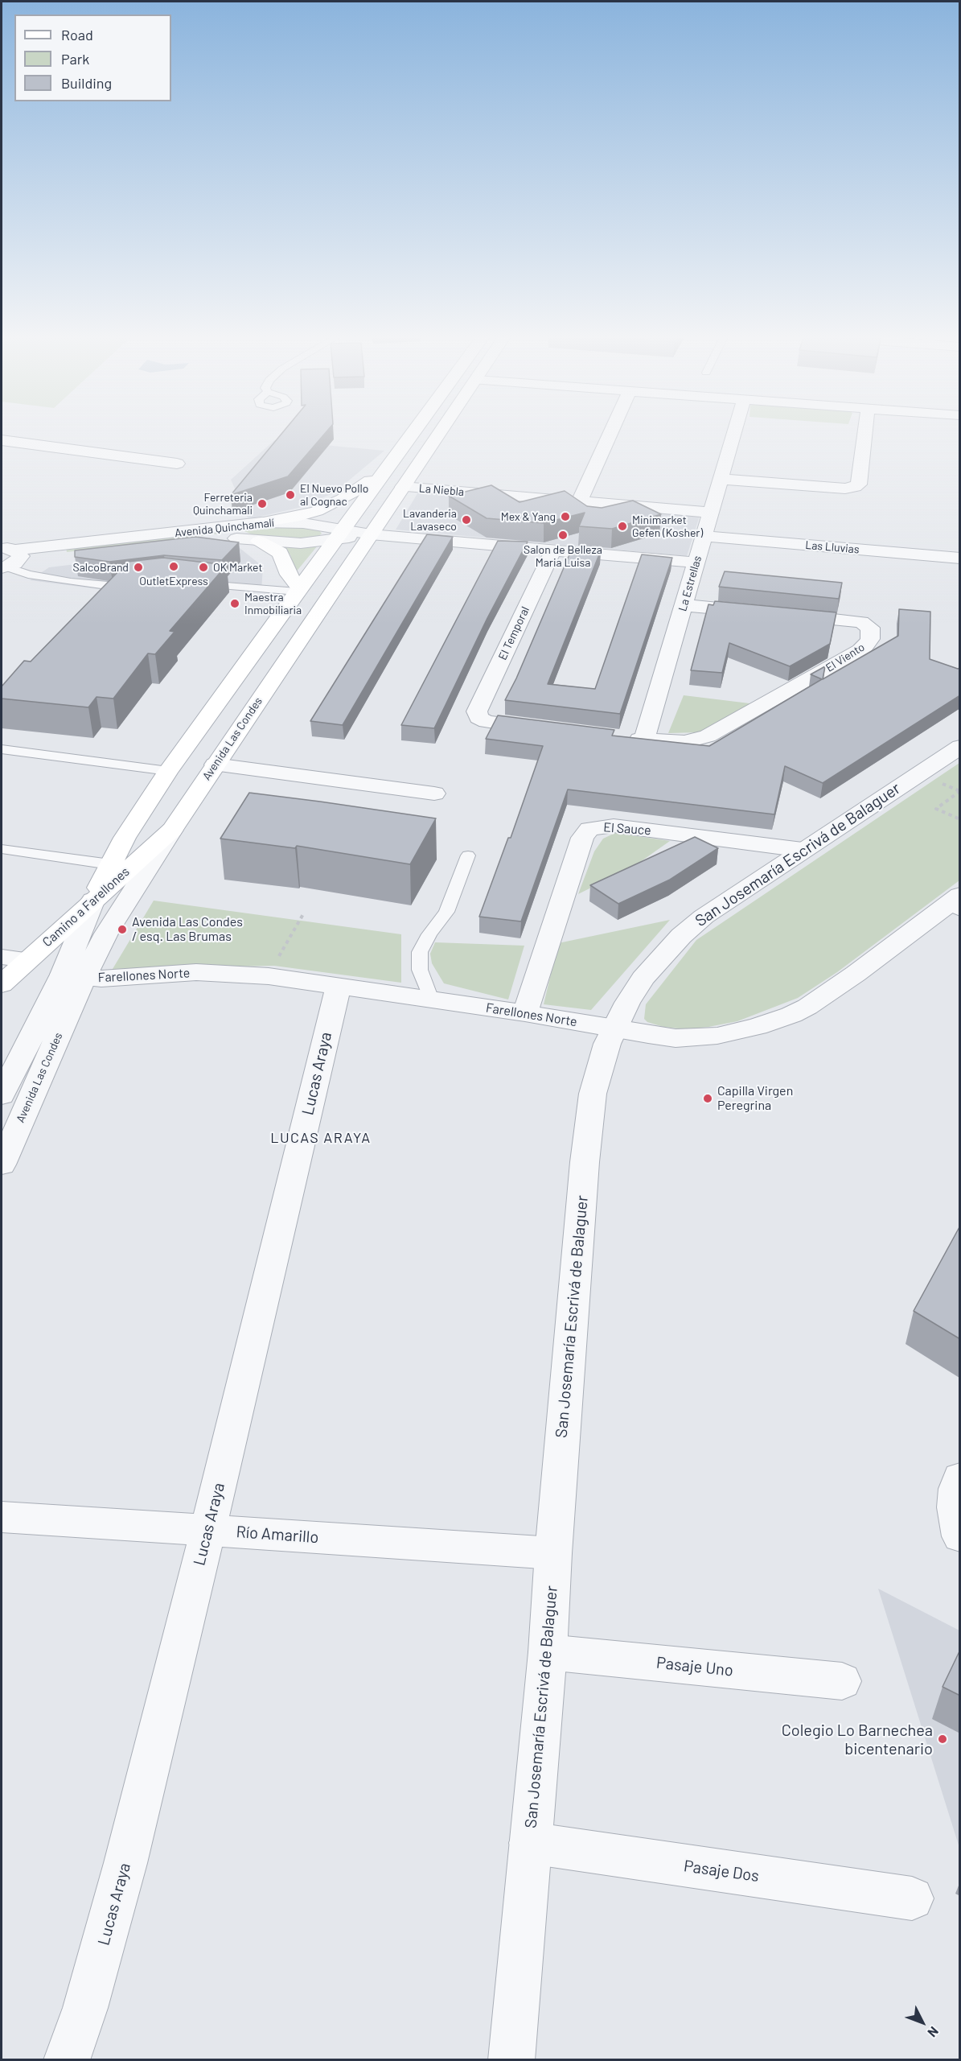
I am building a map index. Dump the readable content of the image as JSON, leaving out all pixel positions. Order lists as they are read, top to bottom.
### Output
{
  "streets": {
    "main road": ["Avenida Las Condes", "Camino a Farellones"],
    "street": [
      "La Niebla",
      "Avenida Quinchamalí",
      "Las Lluvias",
      "La Estrellas",
      "El Temporal",
      "El Viento",
      "El Sauce",
      "San Josemaría Escrivá de Balaguer",
      "Farellones Norte",
      "Lucas Araya",
      "Río Amarillo",
      "Pasaje Uno",
      "Pasaje Dos"
    ]
  },
  "crossings": [
    ["La Niebla", "La Estrellas"],
    ["La Niebla", "Avenida Las Condes"],
    ["Avenida Quinchamalí", "La Estrellas"],
    ["Avenida Quinchamalí", "El Temporal"],
    ["Avenida Quinchamalí", "Avenida Las Condes"],
    ["Las Lluvias", "La Estrellas"],
    ["La Estrellas", "El Viento"],
    ["Avenida Las Condes", "Camino a Farellones"],
    ["Avenida Las Condes", "Farellones Norte"],
    ["El Sauce", "San Josemaría Escrivá de Balaguer"],
    ["El Sauce", "Farellones Norte"],
    ["San Josemaría Escrivá de Balaguer", "Farellones Norte"],
    ["San Josemaría Escrivá de Balaguer", "Río Amarillo"],
    ["San Josemaría Escrivá de Balaguer", "Pasaje Uno"],
    ["San Josemaría Escrivá de Balaguer", "Pasaje Dos"],
    ["Farellones Norte", "Lucas Araya"],
    ["Lucas Araya", "Río Amarillo"]
  ],
  "districts": ["LUCAS ARAYA"],
  "places": [
    "El Nuevo Pollo al Cognac",
    "Ferreteria Quinchamali",
    "Mex & Yang",
    "Lavanderia Lavaseco",
    "Minimarket Gefen (Kosher)",
    "Salon de Belleza Maria Luisa",
    "OutletExpress",
    "SalcoBrand",
    "OK Market",
    "Maestra Inmobiliaria",
    "Avenida Las Condes / esq. Las Brumas",
    "Capilla Virgen Peregrina",
    "Colegio Lo Barnechea bicentenario"
  ],
  "legend": ["Road", "Park", "Building"],
  "north": "bottom right"
}
